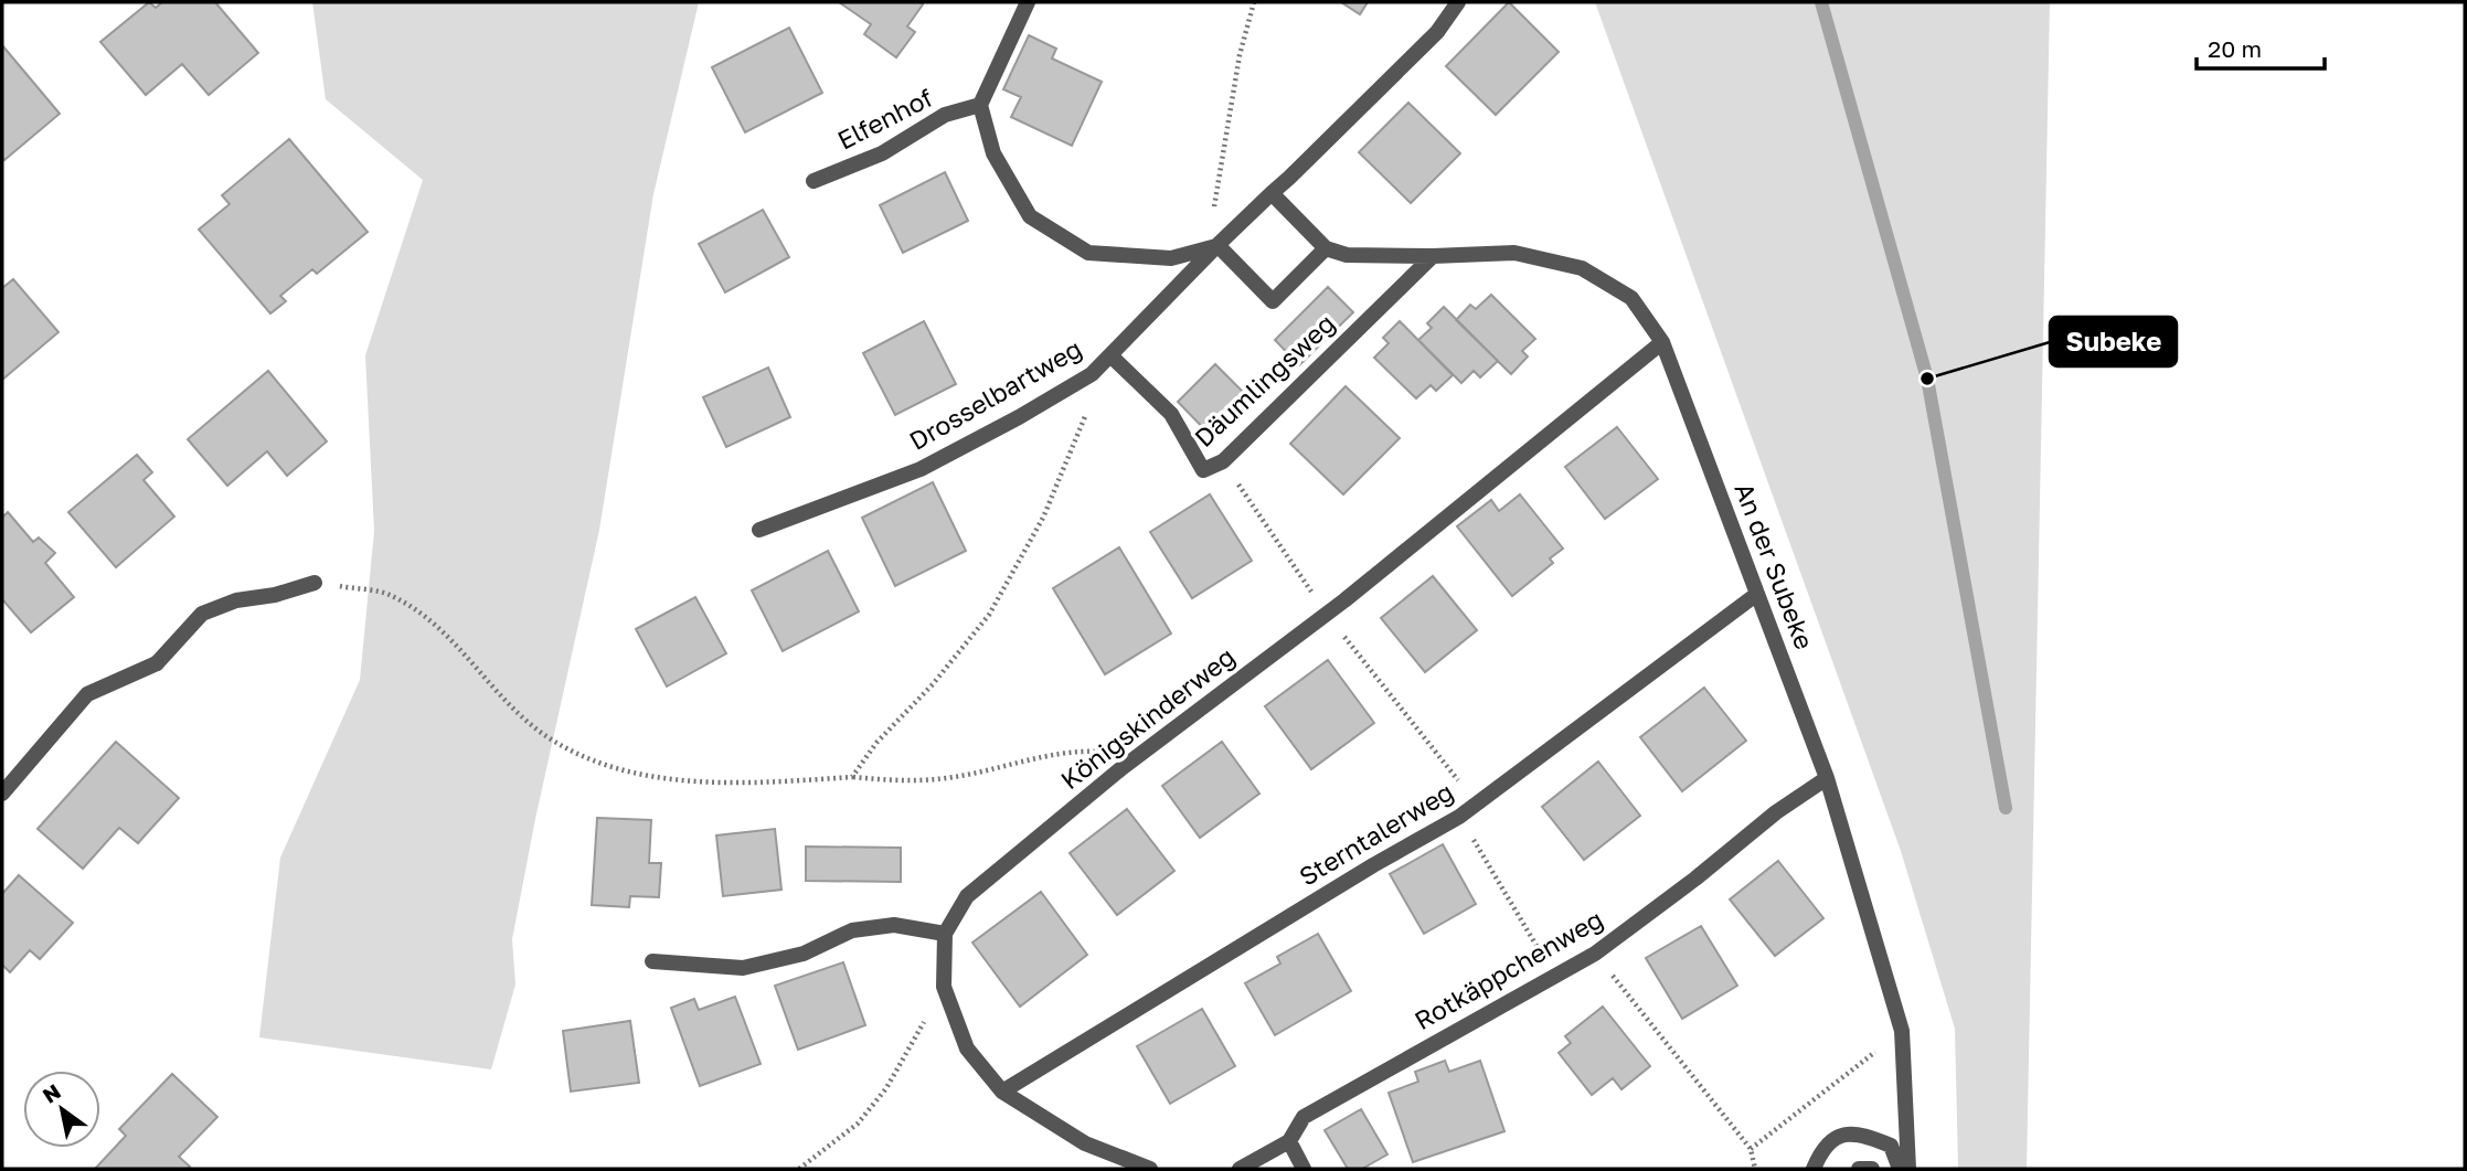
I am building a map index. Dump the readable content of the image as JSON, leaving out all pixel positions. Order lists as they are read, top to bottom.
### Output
{
  "streets": {
    "street": [
      "Elfenhof",
      "Däumlingsweg",
      "Drosselbartweg",
      "An der Subeke",
      "Königskinderweg",
      "Sterntalerweg",
      "Rotkäppchenweg"
    ]
  },
  "crossings": [
    ["Däumlingsweg", "Drosselbartweg"],
    ["Däumlingsweg", "An der Subeke"],
    ["An der Subeke", "Königskinderweg"],
    ["An der Subeke", "Sterntalerweg"],
    ["An der Subeke", "Rotkäppchenweg"],
    ["Königskinderweg", "Sterntalerweg"]
  ],
  "places": ["Subeke"],
  "scale_bar": "20 m",
  "north": "top left"
}
